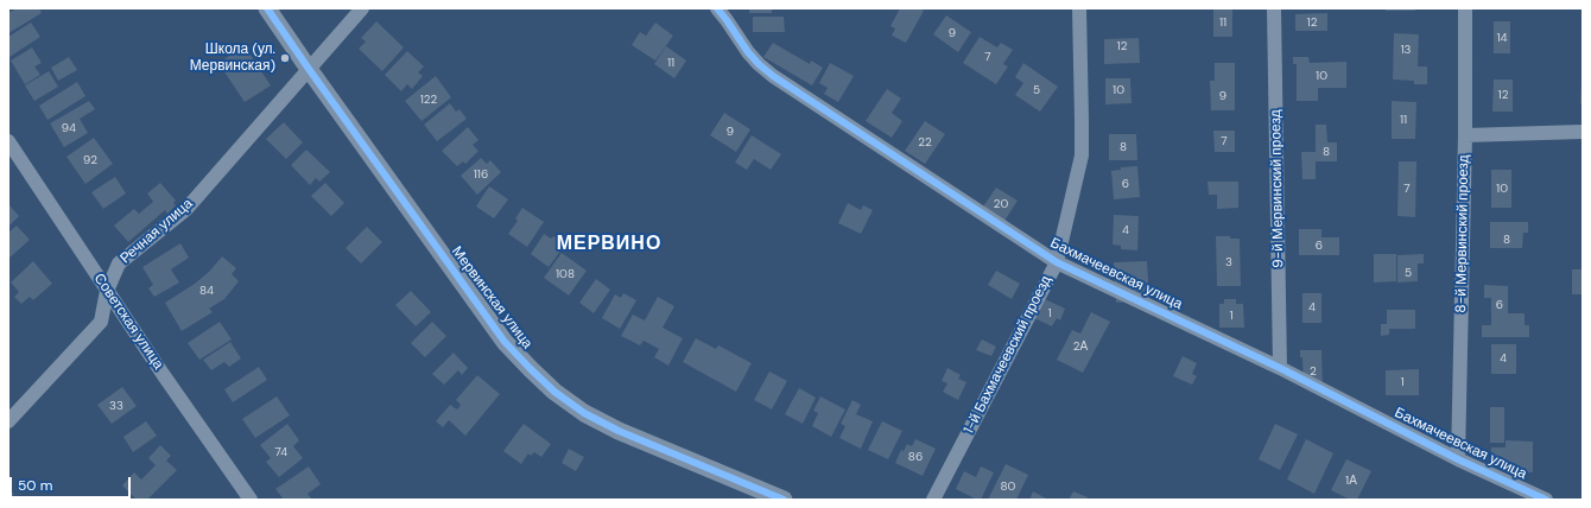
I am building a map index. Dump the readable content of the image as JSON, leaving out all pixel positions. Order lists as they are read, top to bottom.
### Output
{
  "streets": {
    "street": [
      "9-й Мервинский проезд",
      "Речная улица",
      "8-й Мервинский проезд",
      "Бахмачеевская улица",
      "Мервинская улица",
      "Советская улица",
      "1-й Бахмачеевский проезд"
    ]
  },
  "crossings": [
    ["9-й Мервинский проезд", "Бахмачеевская улица"],
    ["Речная улица", "Мервинская улица"],
    ["Речная улица", "Советская улица"],
    ["8-й Мервинский проезд", "Бахмачеевская улица"],
    ["Бахмачеевская улица", "1-й Бахмачеевский проезд"]
  ],
  "districts": ["МЕРВИНО"],
  "places": ["Школа (ул. Мервинская)"],
  "house_numbers": [
    "11",
    "12",
    "9",
    "14",
    "12",
    "13",
    "7",
    "11",
    "10",
    "5",
    "10",
    "12",
    "9",
    "122",
    "11",
    "94",
    "9",
    "7",
    "22",
    "8",
    "8",
    "92",
    "116",
    "6",
    "7",
    "10",
    "20",
    "4",
    "8",
    "6",
    "3",
    "5",
    "108",
    "84",
    "6",
    "4",
    "1",
    "1",
    "2А",
    "4",
    "2",
    "1",
    "33",
    "74",
    "86",
    "1А",
    "80"
  ],
  "scale_bar": "50 m"
}
